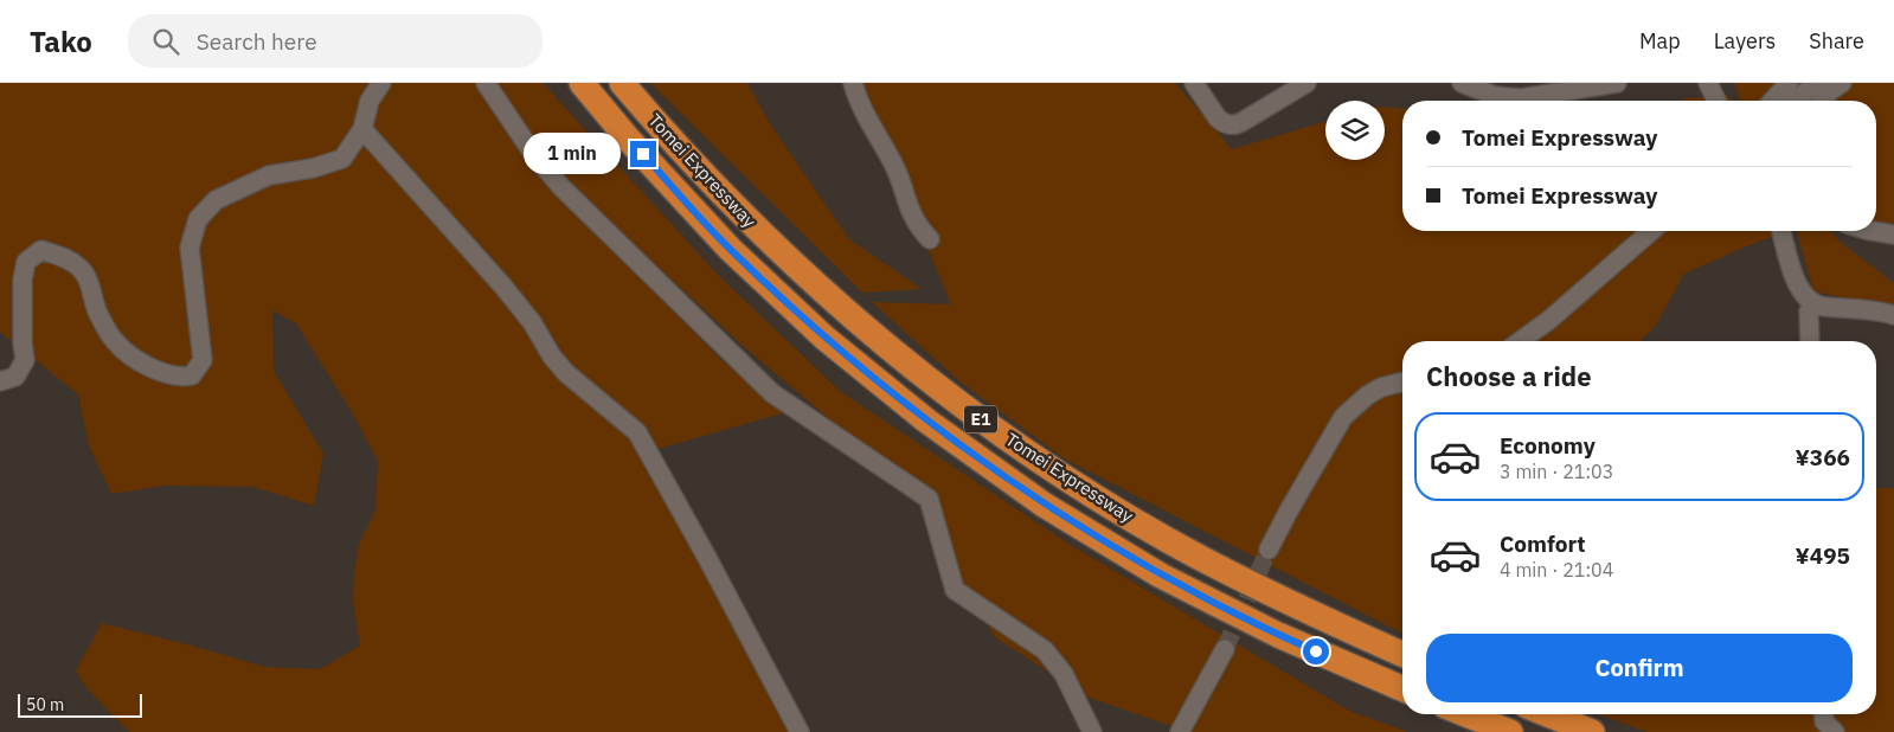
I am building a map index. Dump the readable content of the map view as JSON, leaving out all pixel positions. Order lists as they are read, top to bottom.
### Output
{
  "streets": {
    "highway": ["Tomei Expressway", "E1"]
  },
  "scale_bar": "50 m",
  "page": {
    "header": "Tako",
    "search": "Search here",
    "nav": ["Map", "Layers", "Share"],
    "banner": ["Tomei Expressway", "Tomei Expressway"],
    "bubble": "1 min",
    "heading": "Choose a ride",
    "list": [
      {
        "name": "Economy",
        "note": "3 min · 21:03",
        "value": "¥366"
      },
      {
        "name": "Comfort",
        "note": "4 min · 21:04",
        "value": "¥495"
      }
    ],
    "buttons": "Confirm",
    "scale": "50 m"
  }
}
